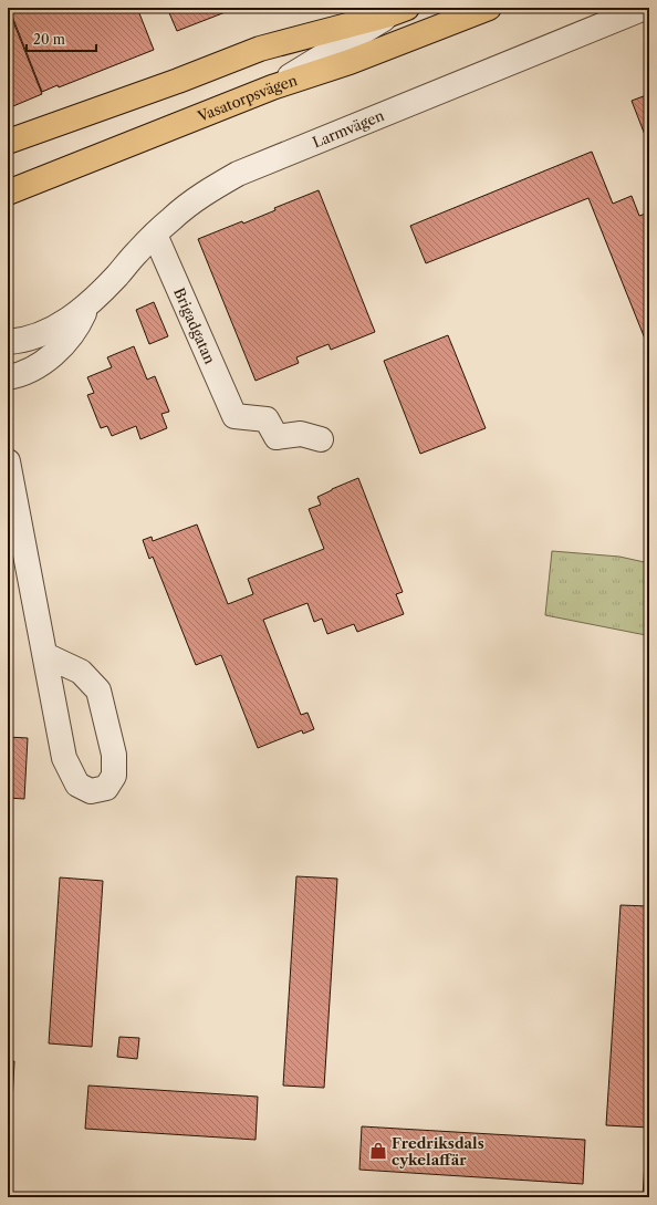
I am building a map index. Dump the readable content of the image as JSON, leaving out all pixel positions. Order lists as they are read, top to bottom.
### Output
{
  "streets": {
    "main road": ["Vasatorpsvägen"],
    "street": ["Larmvägen", "Brigadgatan"]
  },
  "crossings": [
    ["Larmvägen", "Brigadgatan"]
  ],
  "places": {
    "shop": ["Fredriksdals cykelaffär"]
  },
  "scale_bar": "20 m"
}
